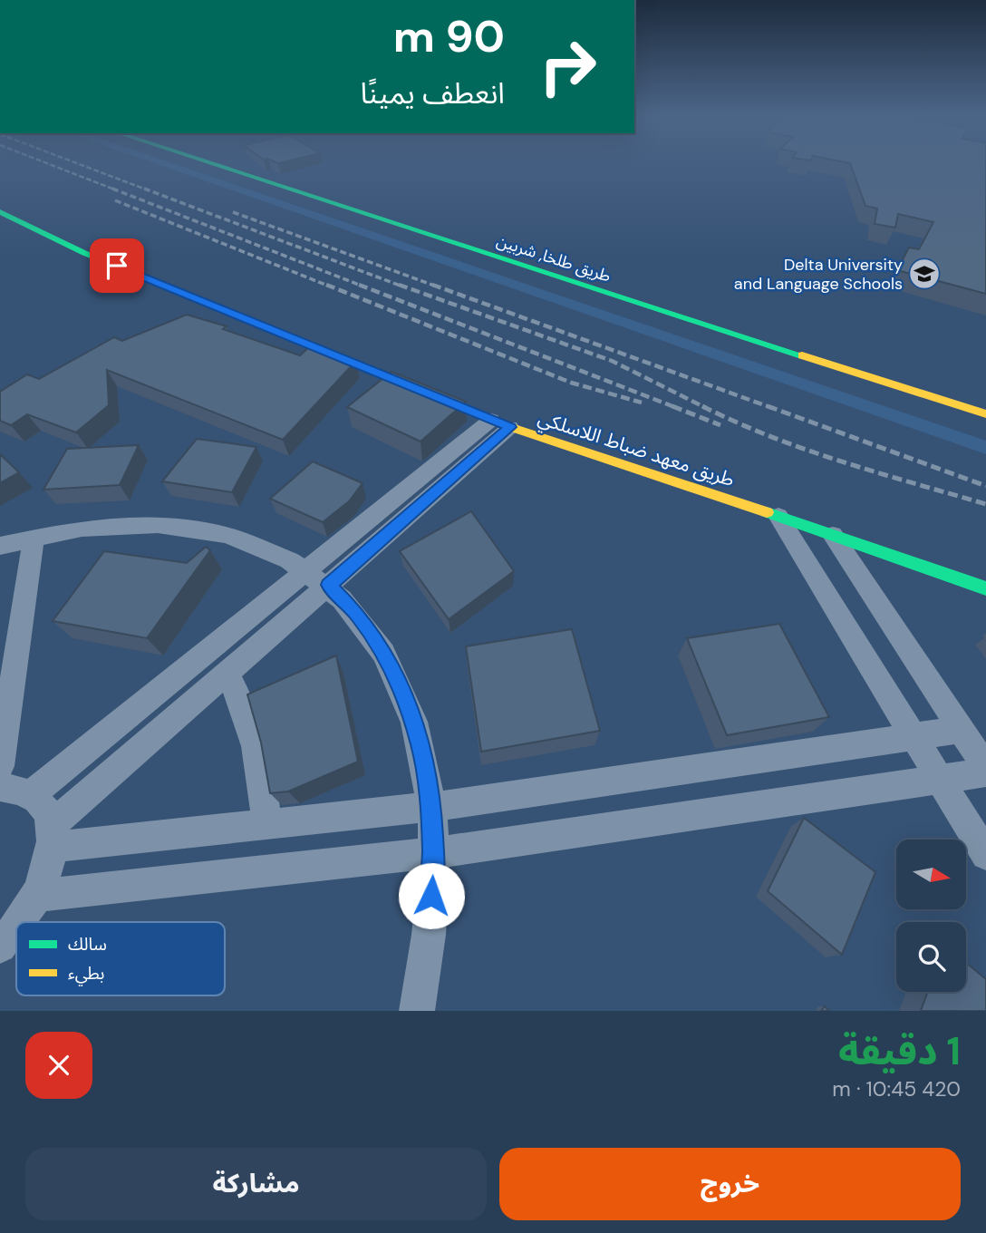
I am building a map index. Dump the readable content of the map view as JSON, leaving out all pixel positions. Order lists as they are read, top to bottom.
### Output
{
  "streets": {
    "main road": ["طريق طلخا, شربين", "طريق معهد ضباط اللاسلكي"]
  },
  "places": {
    "school or university": ["Delta University and Language Schools"]
  },
  "legend": ["سالك", "بطيء"],
  "north": "right",
  "page": {
    "turn": ["90 m", "انعطف يمينًا"],
    "heading": ["1 دقيقة", "420 m · 10:45"],
    "buttons": ["خروج", "مشاركة"]
  }
}
